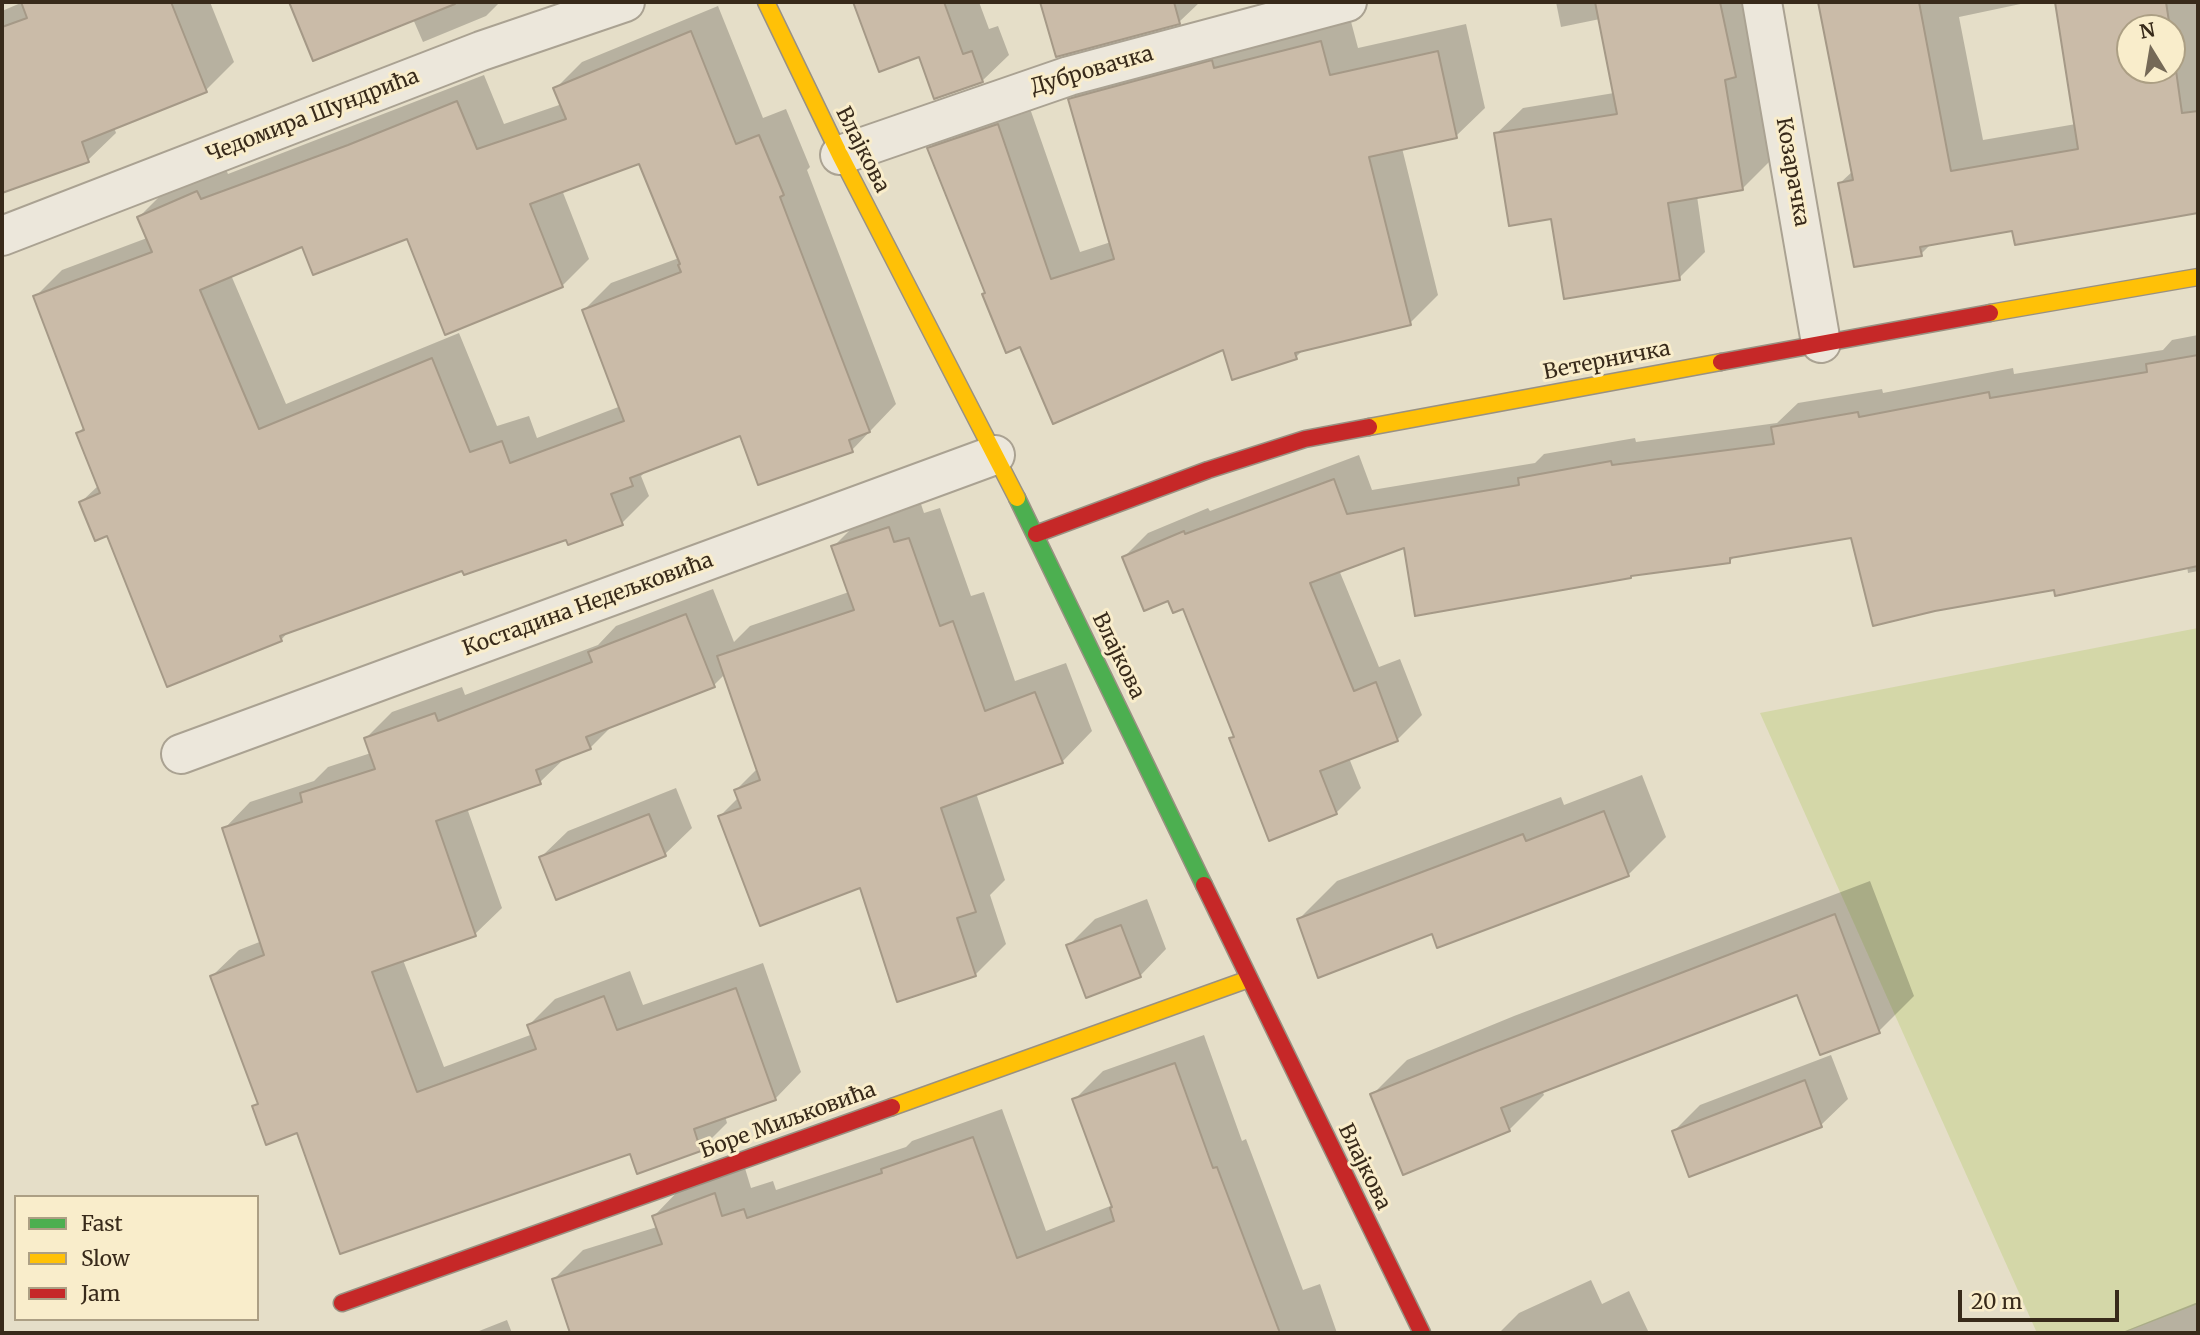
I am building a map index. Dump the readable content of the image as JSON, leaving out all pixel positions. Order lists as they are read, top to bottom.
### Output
{
  "streets": {
    "street": [
      "Дубровачка",
      "Чедомира Шундрића",
      "Влајкова",
      "Козарачка",
      "Ветерничка",
      "Костадина Недељковића",
      "Боре Миљковића"
    ]
  },
  "crossings": [
    ["Дубровачка", "Влајкова"],
    ["Влајкова", "Ветерничка"],
    ["Влајкова", "Костадина Недељковића"],
    ["Влајкова", "Боре Миљковића"],
    ["Козарачка", "Ветерничка"]
  ],
  "legend": ["Fast", "Slow", "Jam"],
  "scale_bar": "20 m",
  "north": "top"
}
